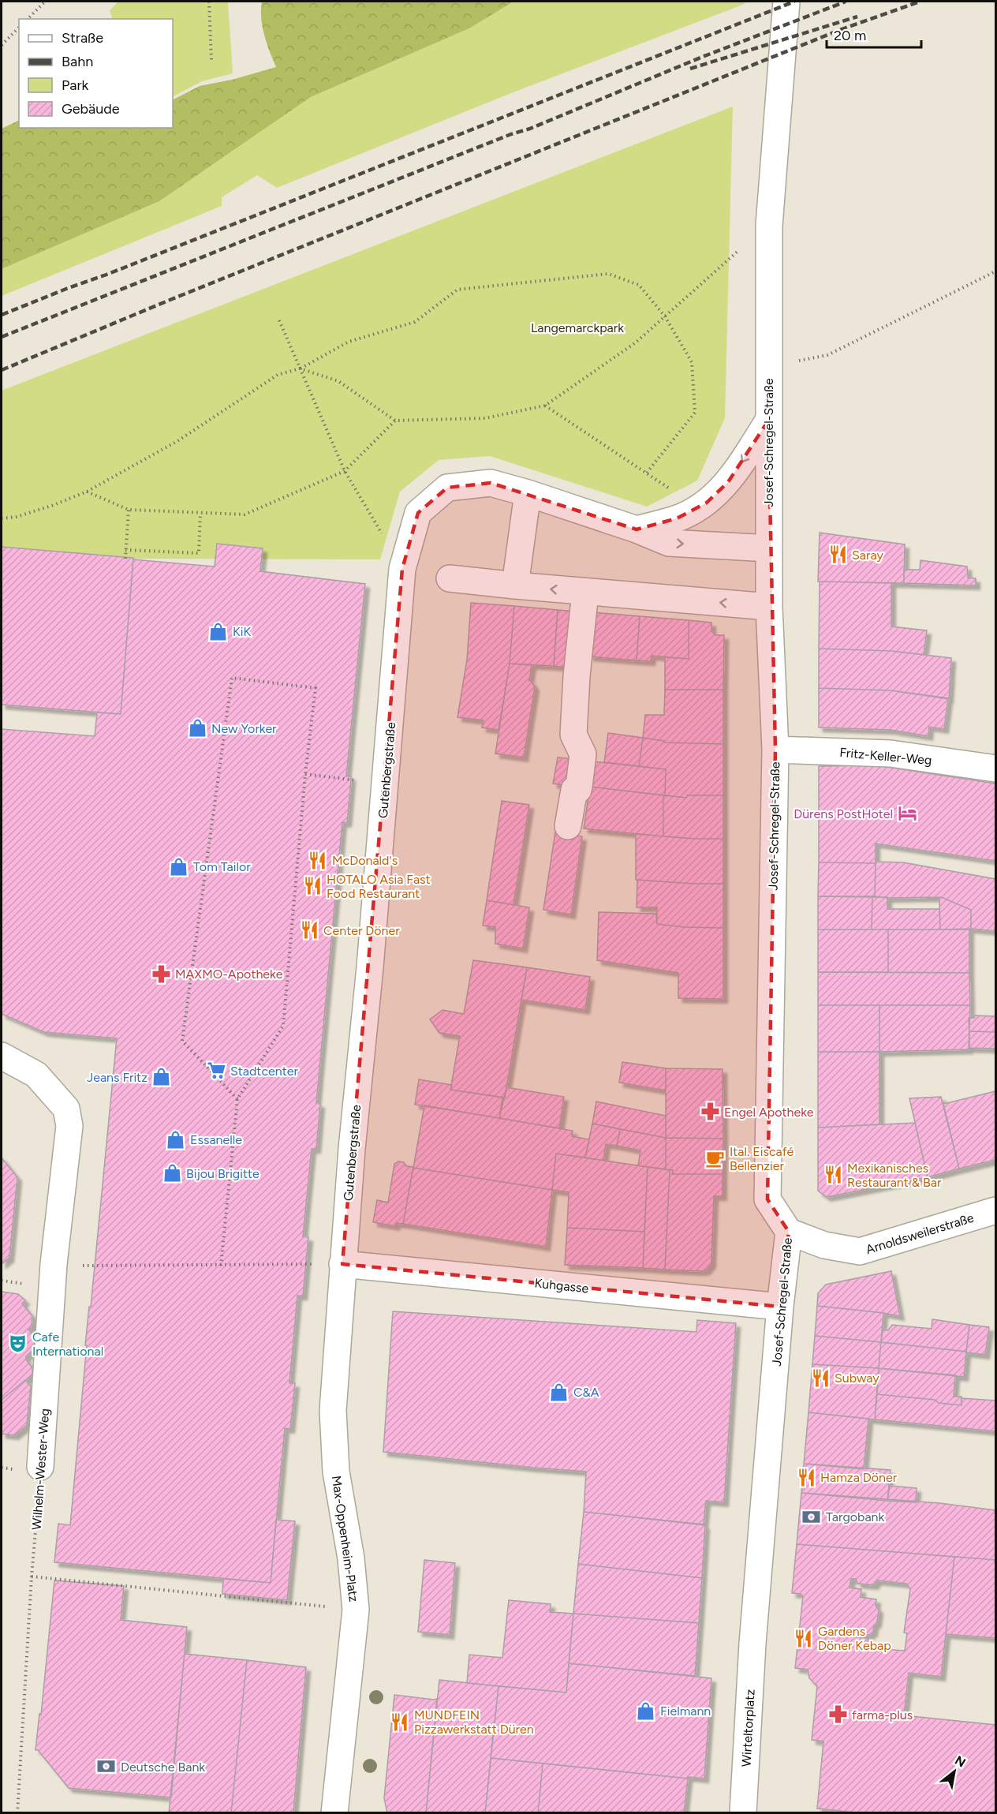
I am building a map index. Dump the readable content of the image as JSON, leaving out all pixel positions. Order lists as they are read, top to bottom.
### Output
{
  "streets": {
    "street": [
      "Josef-Schregel-Straße",
      "Fritz-Keller-Weg",
      "Gutenbergstraße",
      "Arnoldsweilerstraße",
      "Kuhgasse",
      "Wilhelm-Wester-Weg",
      "Max-Oppenheim-Platz",
      "Wirteltorplatz"
    ]
  },
  "crossings": [
    ["Josef-Schregel-Straße", "Fritz-Keller-Weg"],
    ["Josef-Schregel-Straße", "Gutenbergstraße"],
    ["Josef-Schregel-Straße", "Arnoldsweilerstraße"],
    ["Josef-Schregel-Straße", "Kuhgasse"],
    ["Josef-Schregel-Straße", "Wirteltorplatz"],
    ["Gutenbergstraße", "Kuhgasse"],
    ["Gutenbergstraße", "Max-Oppenheim-Platz"],
    ["Kuhgasse", "Max-Oppenheim-Platz"]
  ],
  "parks": ["Langemarckpark"],
  "places": {
    "restaurant": [
      "Saray",
      "McDonald's",
      "HOTALO Asia Fast Food Restaurant",
      "Center Döner",
      "Mexikanisches Restaurant & Bar",
      "Subway",
      "Hamza Döner",
      "Gardens Döner Kebap",
      "MUNDFEIN Pizzawerkstatt Düren"
    ],
    "shop": [
      "KiK",
      "New Yorker",
      "Tom Tailor",
      "Jeans Fritz",
      "Essanelle",
      "Bijou Brigitte",
      "C&A",
      "Fielmann"
    ],
    "hotel": ["Dürens PostHotel"],
    "pharmacy": ["MAXMO-Apotheke", "Engel Apotheke", "farma-plus"],
    "supermarket": ["Stadtcenter"],
    "cafe": ["Ital. Eiscafé Bellenzier"],
    "theatre": ["Cafe International"],
    "bank": ["Targobank", "Deutsche Bank"]
  },
  "legend": [
    "Straße",
    "Bahn",
    "Park",
    "Gebäude"
  ],
  "scale_bar": "20 m",
  "north": "top right"
}
